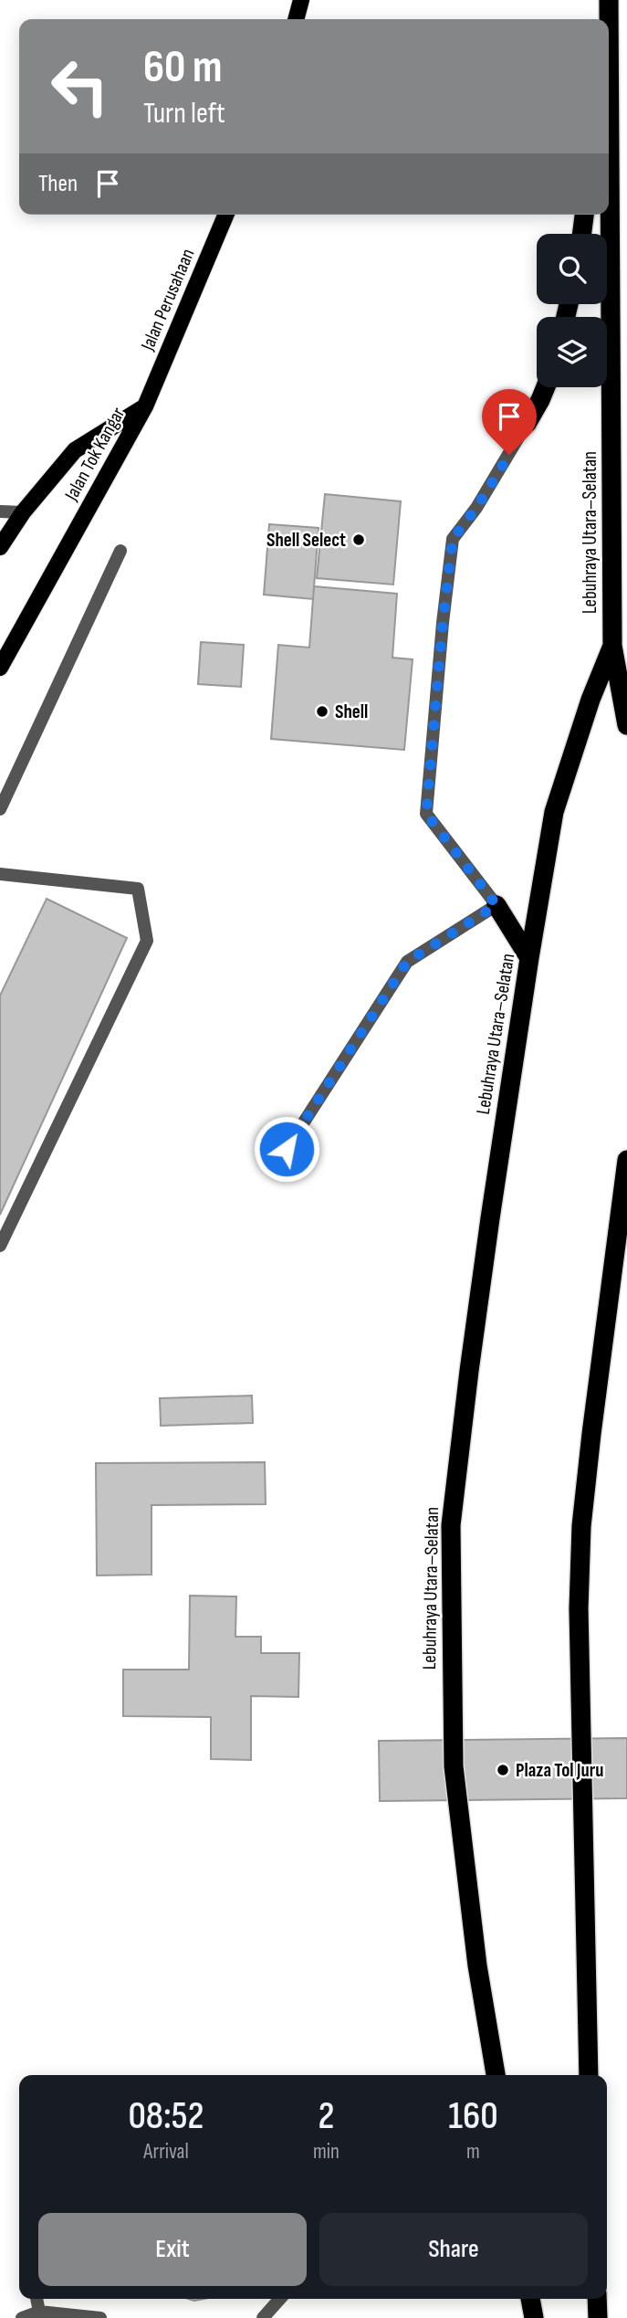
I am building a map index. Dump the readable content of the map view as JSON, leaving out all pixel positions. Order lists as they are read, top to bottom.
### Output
{
  "streets": {
    "highway": ["Lebuhraya Utara–Selatan"],
    "main road": ["Jalan Perusahaan", "Jalan Tok Kangar"]
  },
  "crossings": [
    ["Jalan Perusahaan", "Jalan Tok Kangar"]
  ],
  "places": ["Shell Select", "Shell", "Plaza Tol Juru"],
  "page": {
    "turn": ["60 m", "Turn left"],
    "then": "Then",
    "eta": [
      "08:52",
      "Arrival",
      "2",
      "min",
      "160",
      "m"
    ],
    "buttons": ["Exit", "Share"]
  }
}
